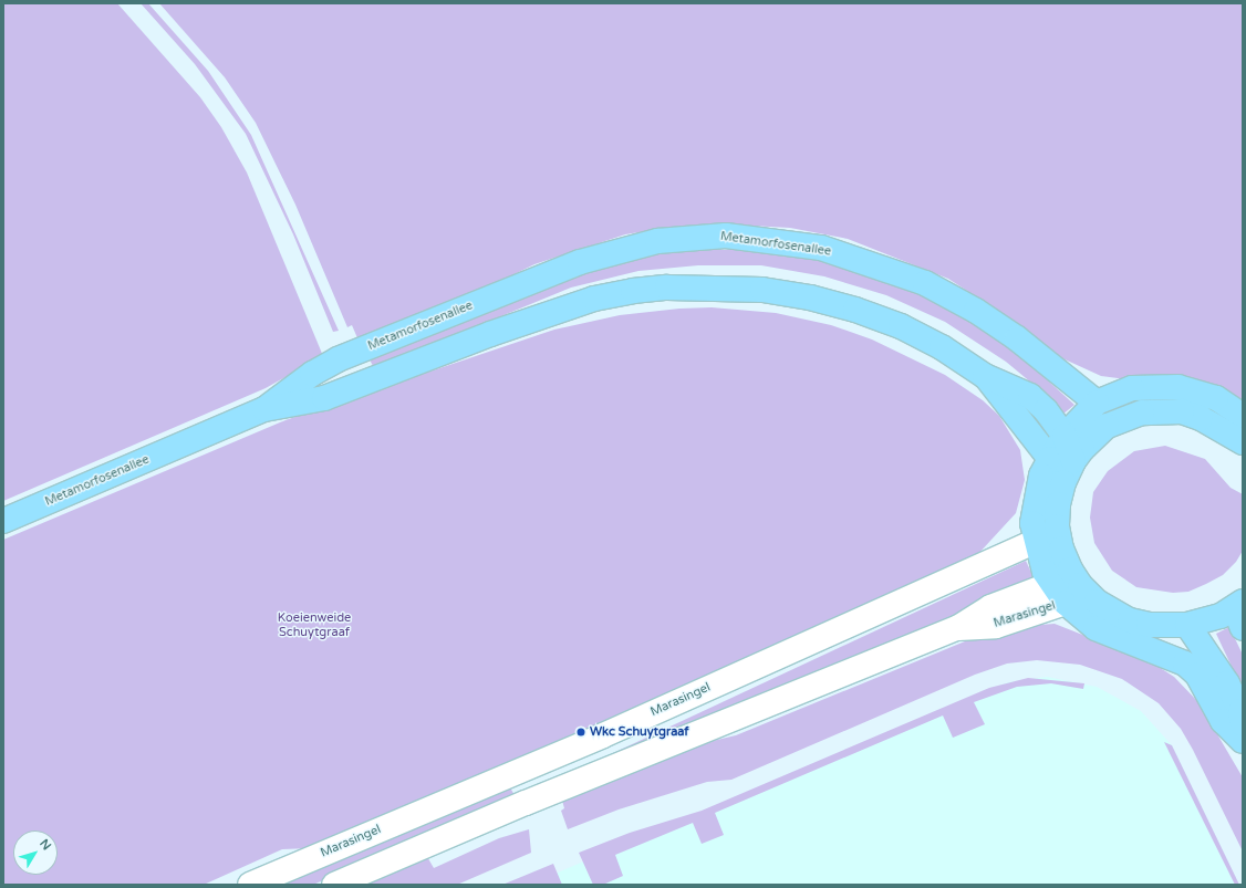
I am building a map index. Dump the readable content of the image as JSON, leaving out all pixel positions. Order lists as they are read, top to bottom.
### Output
{
  "streets": {
    "main road": ["Metamorfosenallee"],
    "street": ["Marasingel"]
  },
  "parks": ["Koeienweide Schuytgraaf"],
  "places": ["Wkc Schuytgraaf"],
  "north": "top right"
}
